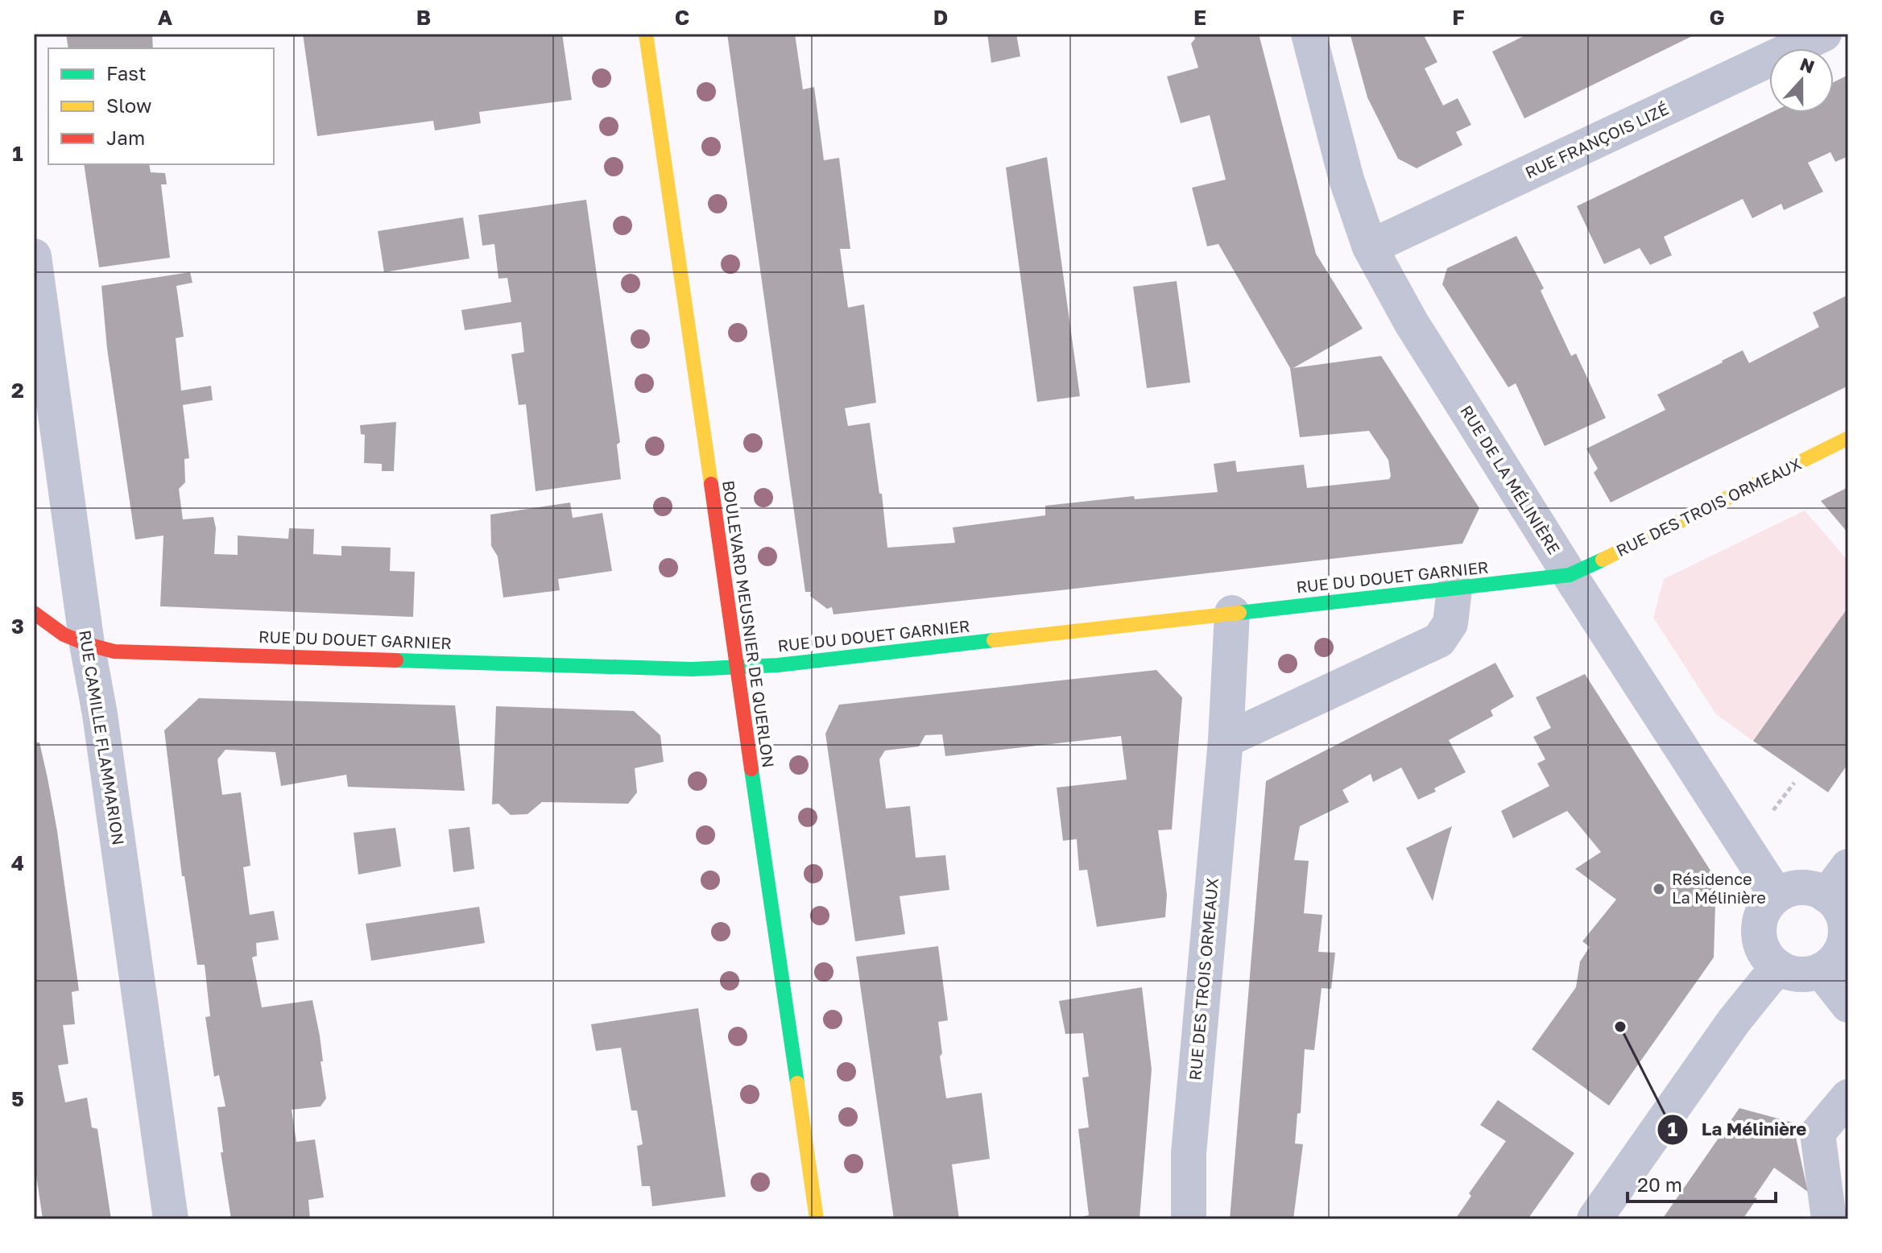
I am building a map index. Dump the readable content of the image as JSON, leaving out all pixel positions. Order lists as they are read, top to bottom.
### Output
{
  "streets": {
    "street": [
      "RUE FRANÇOIS LIZÉ",
      "RUE DE LA MÉLINIÈRE",
      "RUE DES TROIS ORMEAUX",
      "RUE DU DOUET GARNIER",
      "BOULEVARD MEUSNIER DE QUERLON",
      "RUE CAMILLE FLAMMARION"
    ]
  },
  "crossings": [
    ["RUE FRANÇOIS LIZÉ", "RUE DE LA MÉLINIÈRE"],
    ["RUE DE LA MÉLINIÈRE", "RUE DES TROIS ORMEAUX"],
    ["RUE DE LA MÉLINIÈRE", "RUE DU DOUET GARNIER"],
    ["RUE DES TROIS ORMEAUX", "RUE DU DOUET GARNIER"],
    ["RUE DU DOUET GARNIER", "BOULEVARD MEUSNIER DE QUERLON"],
    ["RUE DU DOUET GARNIER", "RUE CAMILLE FLAMMARION"]
  ],
  "places": ["Résidence La Mélinière", "La Mélinière"],
  "legend": ["Fast", "Slow", "Jam"],
  "scale_bar": "20 m",
  "north": "top",
  "grid": {
    "columns": [
      "A",
      "B",
      "C",
      "D",
      "E",
      "F",
      "G"
    ],
    "rows": [
      "1",
      "2",
      "3",
      "4",
      "5"
    ]
  }
}
